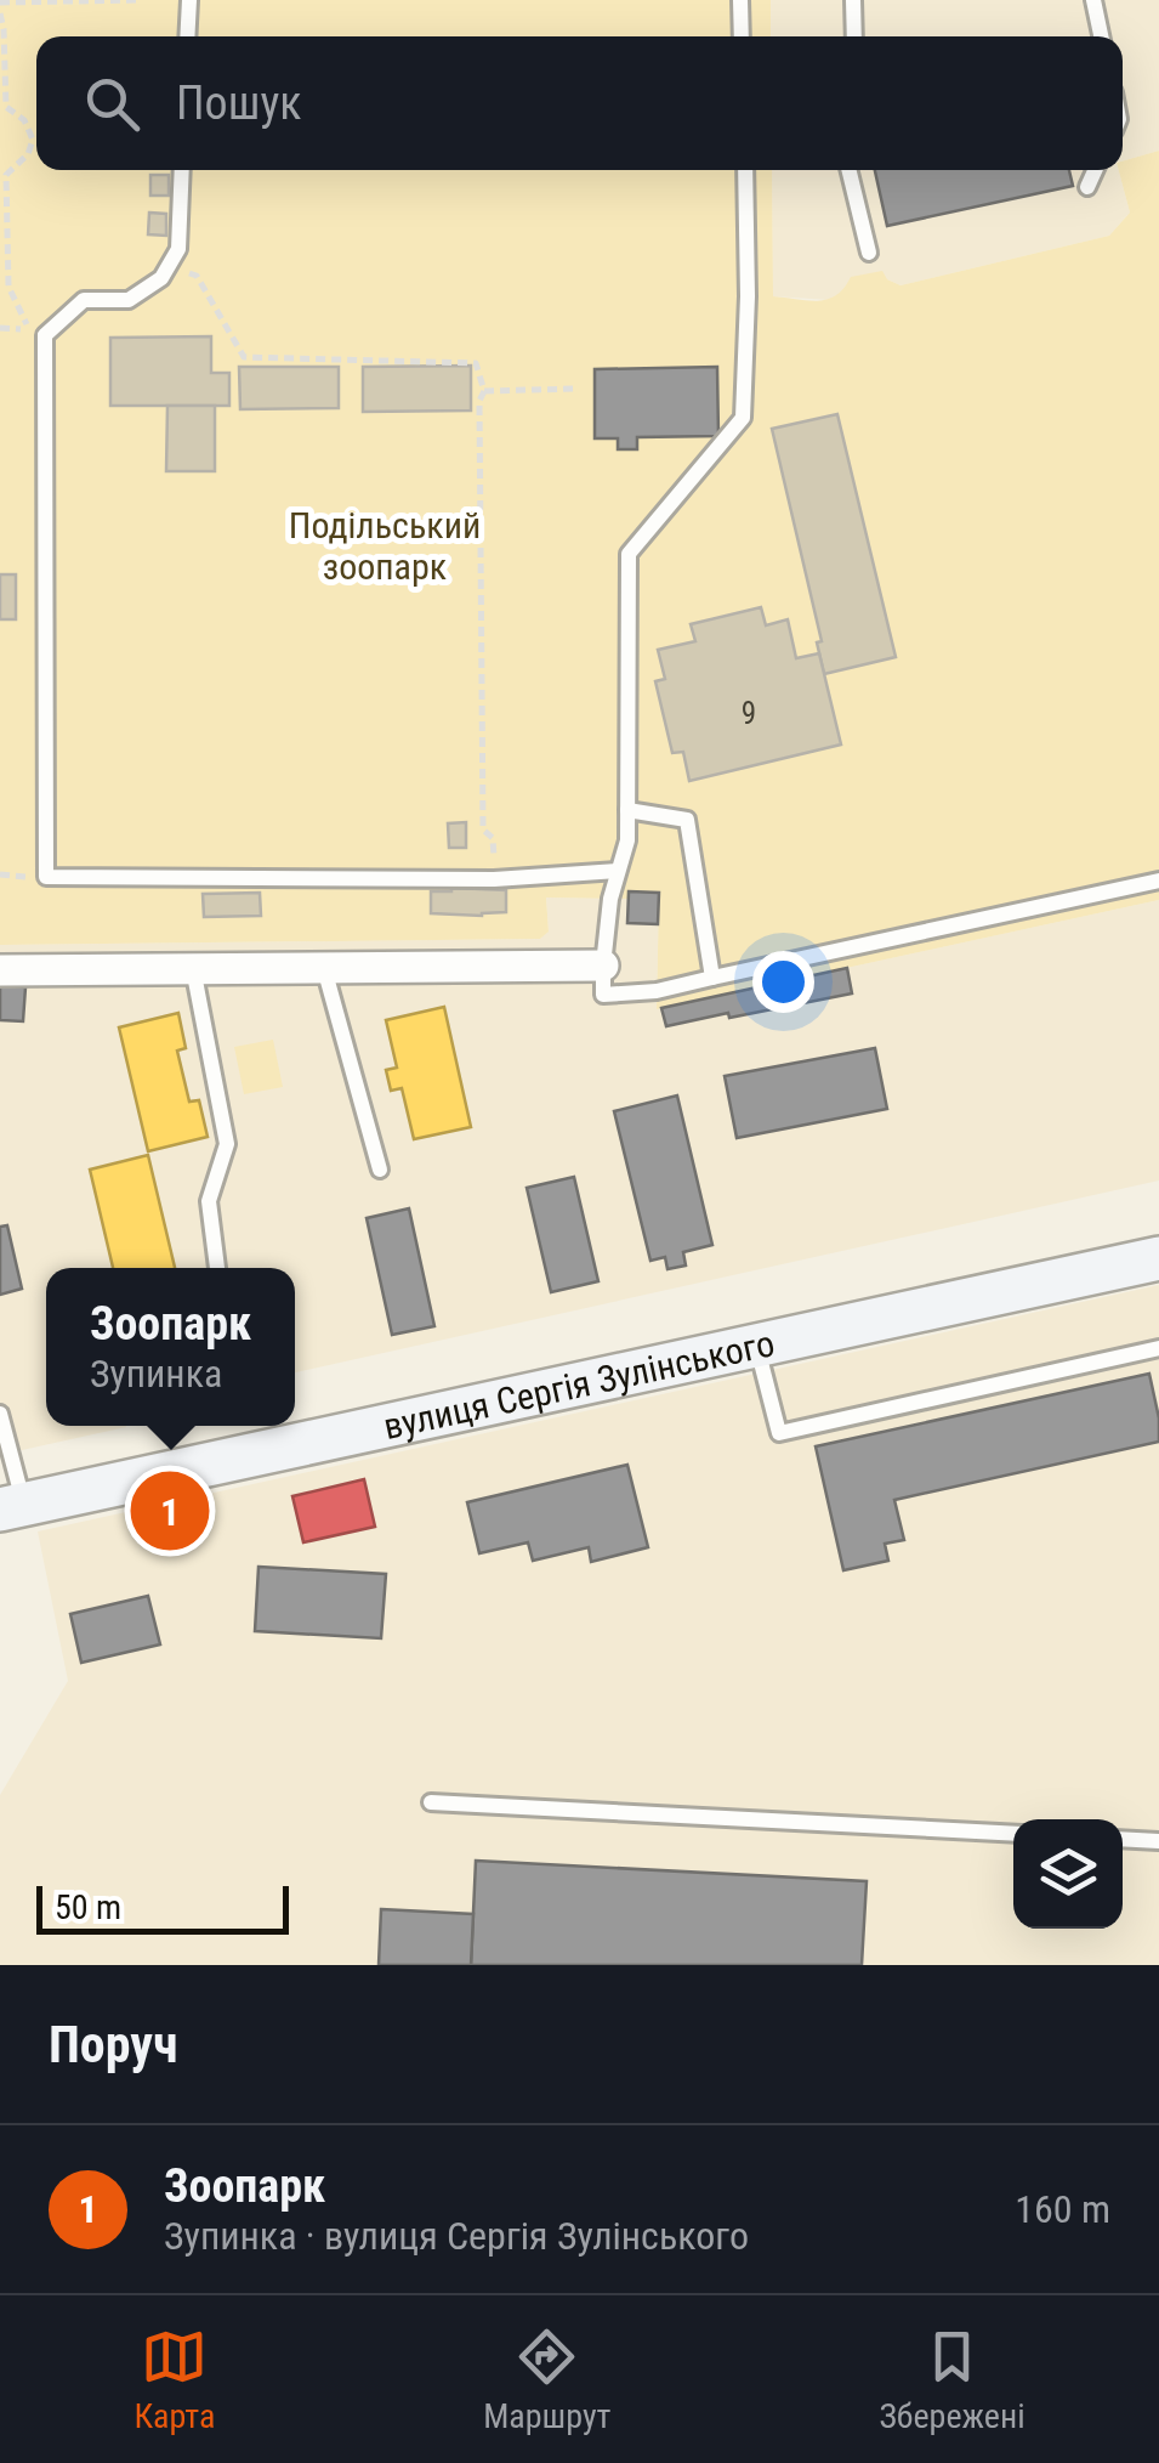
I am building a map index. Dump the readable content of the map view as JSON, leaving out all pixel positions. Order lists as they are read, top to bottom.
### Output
{
  "streets": {
    "street": ["вулиця Сергія Зулінського"]
  },
  "parks": ["Подільський зоопарк"],
  "house_numbers": ["9"],
  "scale_bar": "50 m",
  "page": {
    "search": "Пошук",
    "popup": ["Зоопарк", "Зупинка"],
    "pins": "1",
    "scale": "50 m",
    "heading": "Поруч",
    "list": [
      {
        "mark": "1",
        "name": "Зоопарк",
        "note": "Зупинка · вулиця Сергія Зулінського",
        "value": "160 m"
      }
    ],
    "nav": ["Карта", "Маршрут", "Збережені"]
  }
}
